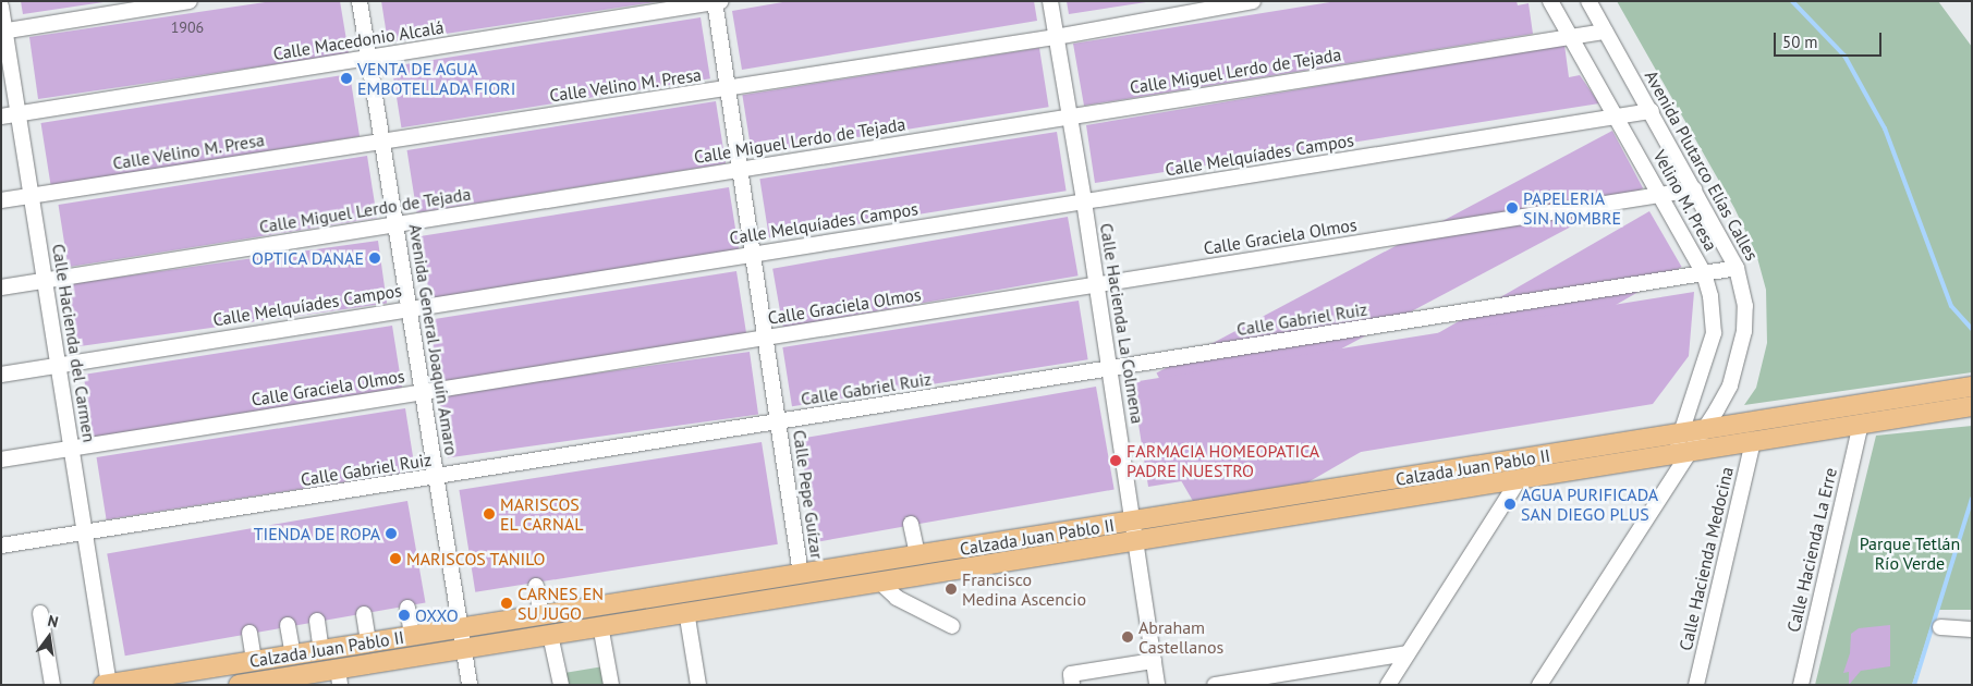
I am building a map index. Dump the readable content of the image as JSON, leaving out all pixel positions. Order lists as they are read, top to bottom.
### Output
{
  "streets": {
    "main road": ["Calzada Juan Pablo II"],
    "street": [
      "Calle Macedonio Alcalá",
      "Calle Miguel Lerdo de Tejada",
      "Calle Velino M. Presa",
      "Calle Melquíades Campos",
      "Avenida Plutarco Elías Calles",
      "Velino M. Presa",
      "Calle Graciela Olmos",
      "Calle Gabriel Ruiz",
      "Calle Hacienda La Colmena",
      "Avenida General Joaquín Amaro",
      "Calle Hacienda del Carmen",
      "Calle Pepe Guízar",
      "Calle Hacienda La Erre",
      "Calle Hacienda Medocina"
    ]
  },
  "crossings": [
    ["Calle Macedonio Alcalá", "Avenida General Joaquín Amaro"],
    ["Calle Macedonio Alcalá", "Calle Hacienda del Carmen"],
    ["Calle Macedonio Alcalá", "Calle Pepe Guízar"],
    ["Calle Miguel Lerdo de Tejada", "Avenida Plutarco Elías Calles"],
    ["Calle Miguel Lerdo de Tejada", "Velino M. Presa"],
    ["Calle Miguel Lerdo de Tejada", "Calle Hacienda La Colmena"],
    ["Calle Miguel Lerdo de Tejada", "Avenida General Joaquín Amaro"],
    ["Calle Miguel Lerdo de Tejada", "Calle Hacienda del Carmen"],
    ["Calle Miguel Lerdo de Tejada", "Calle Pepe Guízar"],
    ["Calle Velino M. Presa", "Calle Hacienda La Colmena"],
    ["Calle Velino M. Presa", "Avenida General Joaquín Amaro"],
    ["Calle Velino M. Presa", "Calle Hacienda del Carmen"],
    ["Calle Velino M. Presa", "Calle Pepe Guízar"],
    ["Calle Melquíades Campos", "Avenida Plutarco Elías Calles"],
    ["Calle Melquíades Campos", "Velino M. Presa"],
    ["Calle Melquíades Campos", "Calle Hacienda La Colmena"],
    ["Calle Melquíades Campos", "Avenida General Joaquín Amaro"],
    ["Calle Melquíades Campos", "Calle Hacienda del Carmen"],
    ["Calle Melquíades Campos", "Calle Pepe Guízar"],
    ["Avenida Plutarco Elías Calles", "Velino M. Presa"],
    ["Avenida Plutarco Elías Calles", "Calle Graciela Olmos"],
    ["Avenida Plutarco Elías Calles", "Calle Gabriel Ruiz"],
    ["Avenida Plutarco Elías Calles", "Calzada Juan Pablo II"],
    ["Velino M. Presa", "Calle Graciela Olmos"],
    ["Velino M. Presa", "Calle Gabriel Ruiz"],
    ["Velino M. Presa", "Calzada Juan Pablo II"],
    ["Calle Graciela Olmos", "Calle Hacienda La Colmena"],
    ["Calle Graciela Olmos", "Avenida General Joaquín Amaro"],
    ["Calle Graciela Olmos", "Calle Hacienda del Carmen"],
    ["Calle Graciela Olmos", "Calle Pepe Guízar"],
    ["Calle Gabriel Ruiz", "Calle Hacienda La Colmena"],
    ["Calle Gabriel Ruiz", "Avenida General Joaquín Amaro"],
    ["Calle Gabriel Ruiz", "Calle Hacienda del Carmen"],
    ["Calle Gabriel Ruiz", "Calle Pepe Guízar"],
    ["Calle Hacienda La Colmena", "Calzada Juan Pablo II"],
    ["Avenida General Joaquín Amaro", "Calzada Juan Pablo II"],
    ["Calle Hacienda del Carmen", "Calzada Juan Pablo II"],
    ["Calzada Juan Pablo II", "Calle Pepe Guízar"],
    ["Calzada Juan Pablo II", "Calle Hacienda La Erre"],
    ["Calzada Juan Pablo II", "Calle Hacienda Medocina"]
  ],
  "parks": ["Parque Tetlán Río Verde"],
  "places": [
    "VENTA DE AGUA EMBOTELLADA FIORI",
    "PAPELERIA SIN NOMBRE",
    "OPTICA DANAE",
    "FARMACIA HOMEOPATICA PADRE NUESTRO",
    "AGUA PURIFICADA SAN DIEGO PLUS",
    "MARISCOS EL CARNAL",
    "TIENDA DE ROPA",
    "MARISCOS TANILO",
    "Francisco Medina Ascencio",
    "CARNES EN SU JUGO",
    "OXXO",
    "Abraham Castellanos"
  ],
  "house_numbers": ["1906"],
  "scale_bar": "50 m",
  "north": "top"
}
